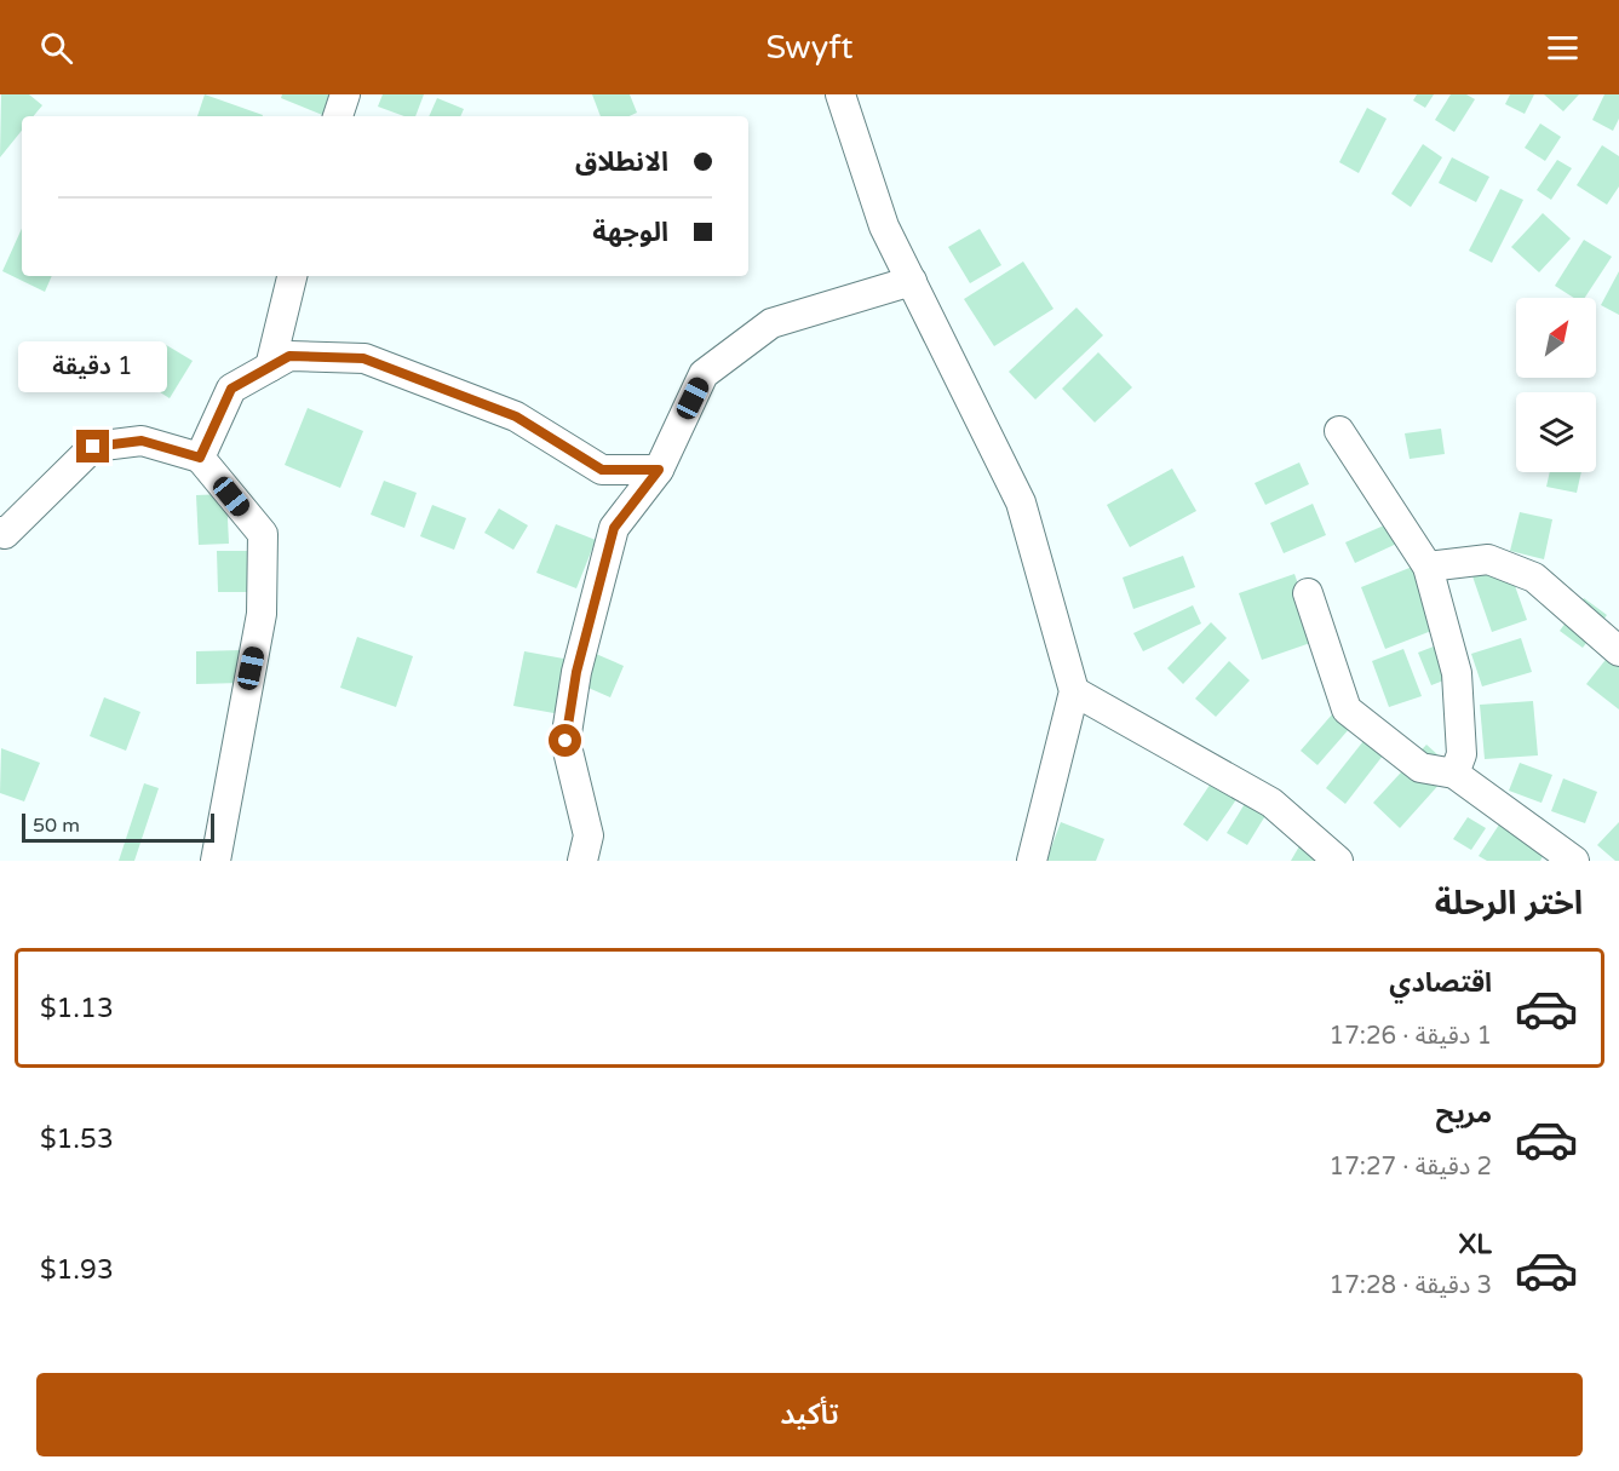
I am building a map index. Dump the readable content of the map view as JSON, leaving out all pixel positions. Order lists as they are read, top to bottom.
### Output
{
  "scale_bar": "50 m",
  "north": "top right",
  "page": {
    "header": "Swyft",
    "banner": ["الانطلاق", "الوجهة"],
    "bubble": "1 دقيقة",
    "scale": "50 m",
    "heading": "اختر الرحلة",
    "list": [
      {
        "name": "اقتصادي",
        "note": "1 دقيقة · 17:26",
        "value": "$1.13"
      },
      {
        "name": "مريح",
        "note": "2 دقيقة · 17:27",
        "value": "$1.53"
      },
      {
        "name": "XL",
        "note": "3 دقيقة · 17:28",
        "value": "$1.93"
      }
    ],
    "buttons": "تأكيد"
  }
}
